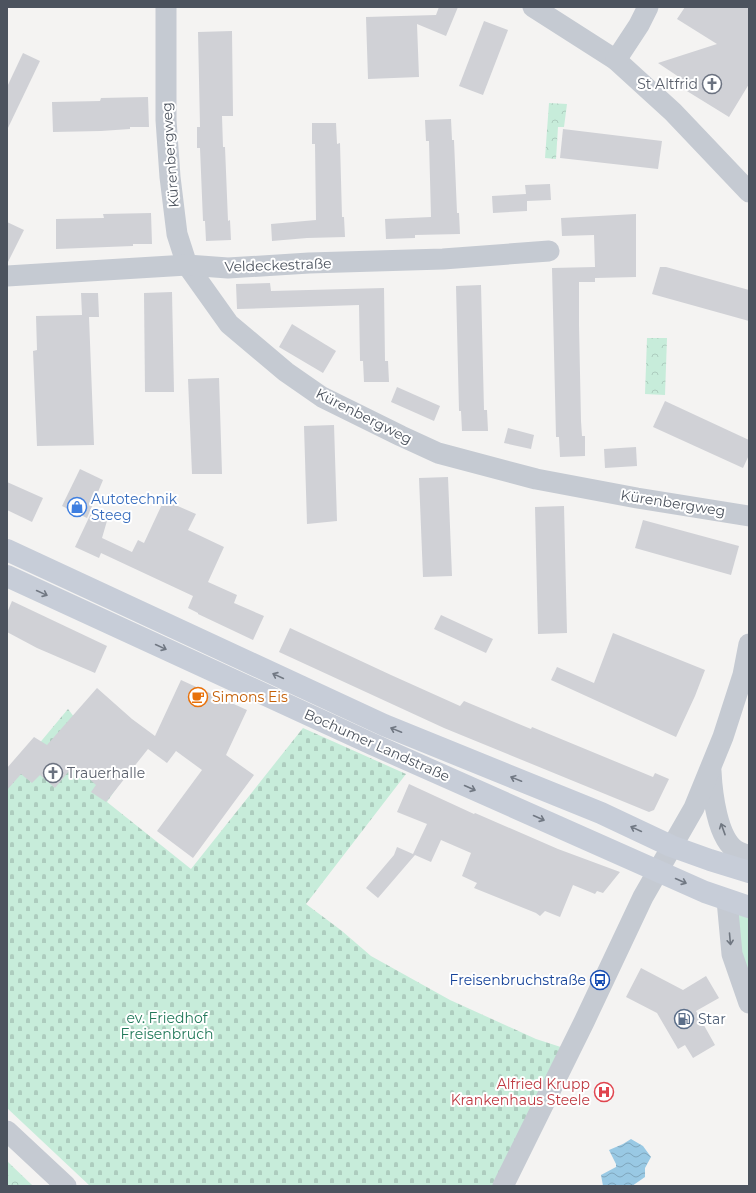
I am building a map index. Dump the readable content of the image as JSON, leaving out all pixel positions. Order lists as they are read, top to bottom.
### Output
{
  "streets": {
    "main road": ["Bochumer Landstraße"],
    "street": ["Kürenbergweg", "Veldeckestraße"]
  },
  "crossings": [
    ["Kürenbergweg", "Veldeckestraße"]
  ],
  "parks": ["ev. Friedhof Freisenbruch"],
  "places": {
    "church": ["St Altfrid", "Trauerhalle"],
    "shop": ["Autotechnik Steeg"],
    "cafe": ["Simons Eis"],
    "bus stop": ["Freisenbruchstraße"],
    "fuel station": ["Star"],
    "hospital": ["Alfried Krupp Krankenhaus Steele"]
  }
}
